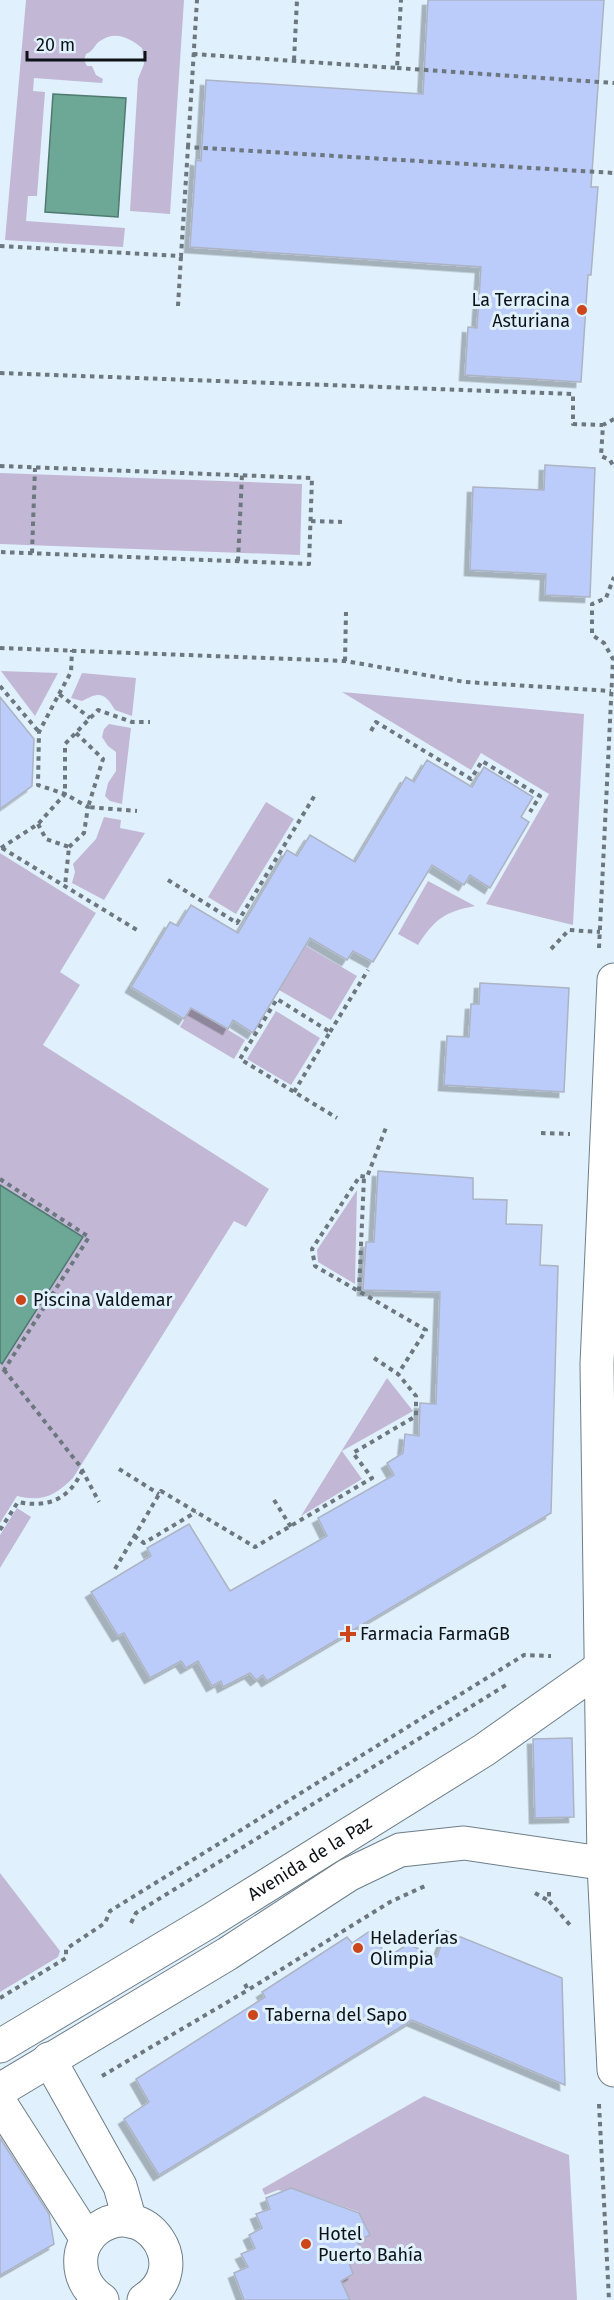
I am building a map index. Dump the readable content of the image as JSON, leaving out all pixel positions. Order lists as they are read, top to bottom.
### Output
{
  "streets": {
    "street": ["Avenida de la Paz"]
  },
  "places": {
    "other": [
      "La Terracina Asturiana",
      "Piscina Valdemar",
      "Heladerías Olimpia",
      "Taberna del Sapo",
      "Hotel Puerto Bahía"
    ],
    "health": ["Farmacia FarmaGB"]
  },
  "scale_bar": "20 m"
}
